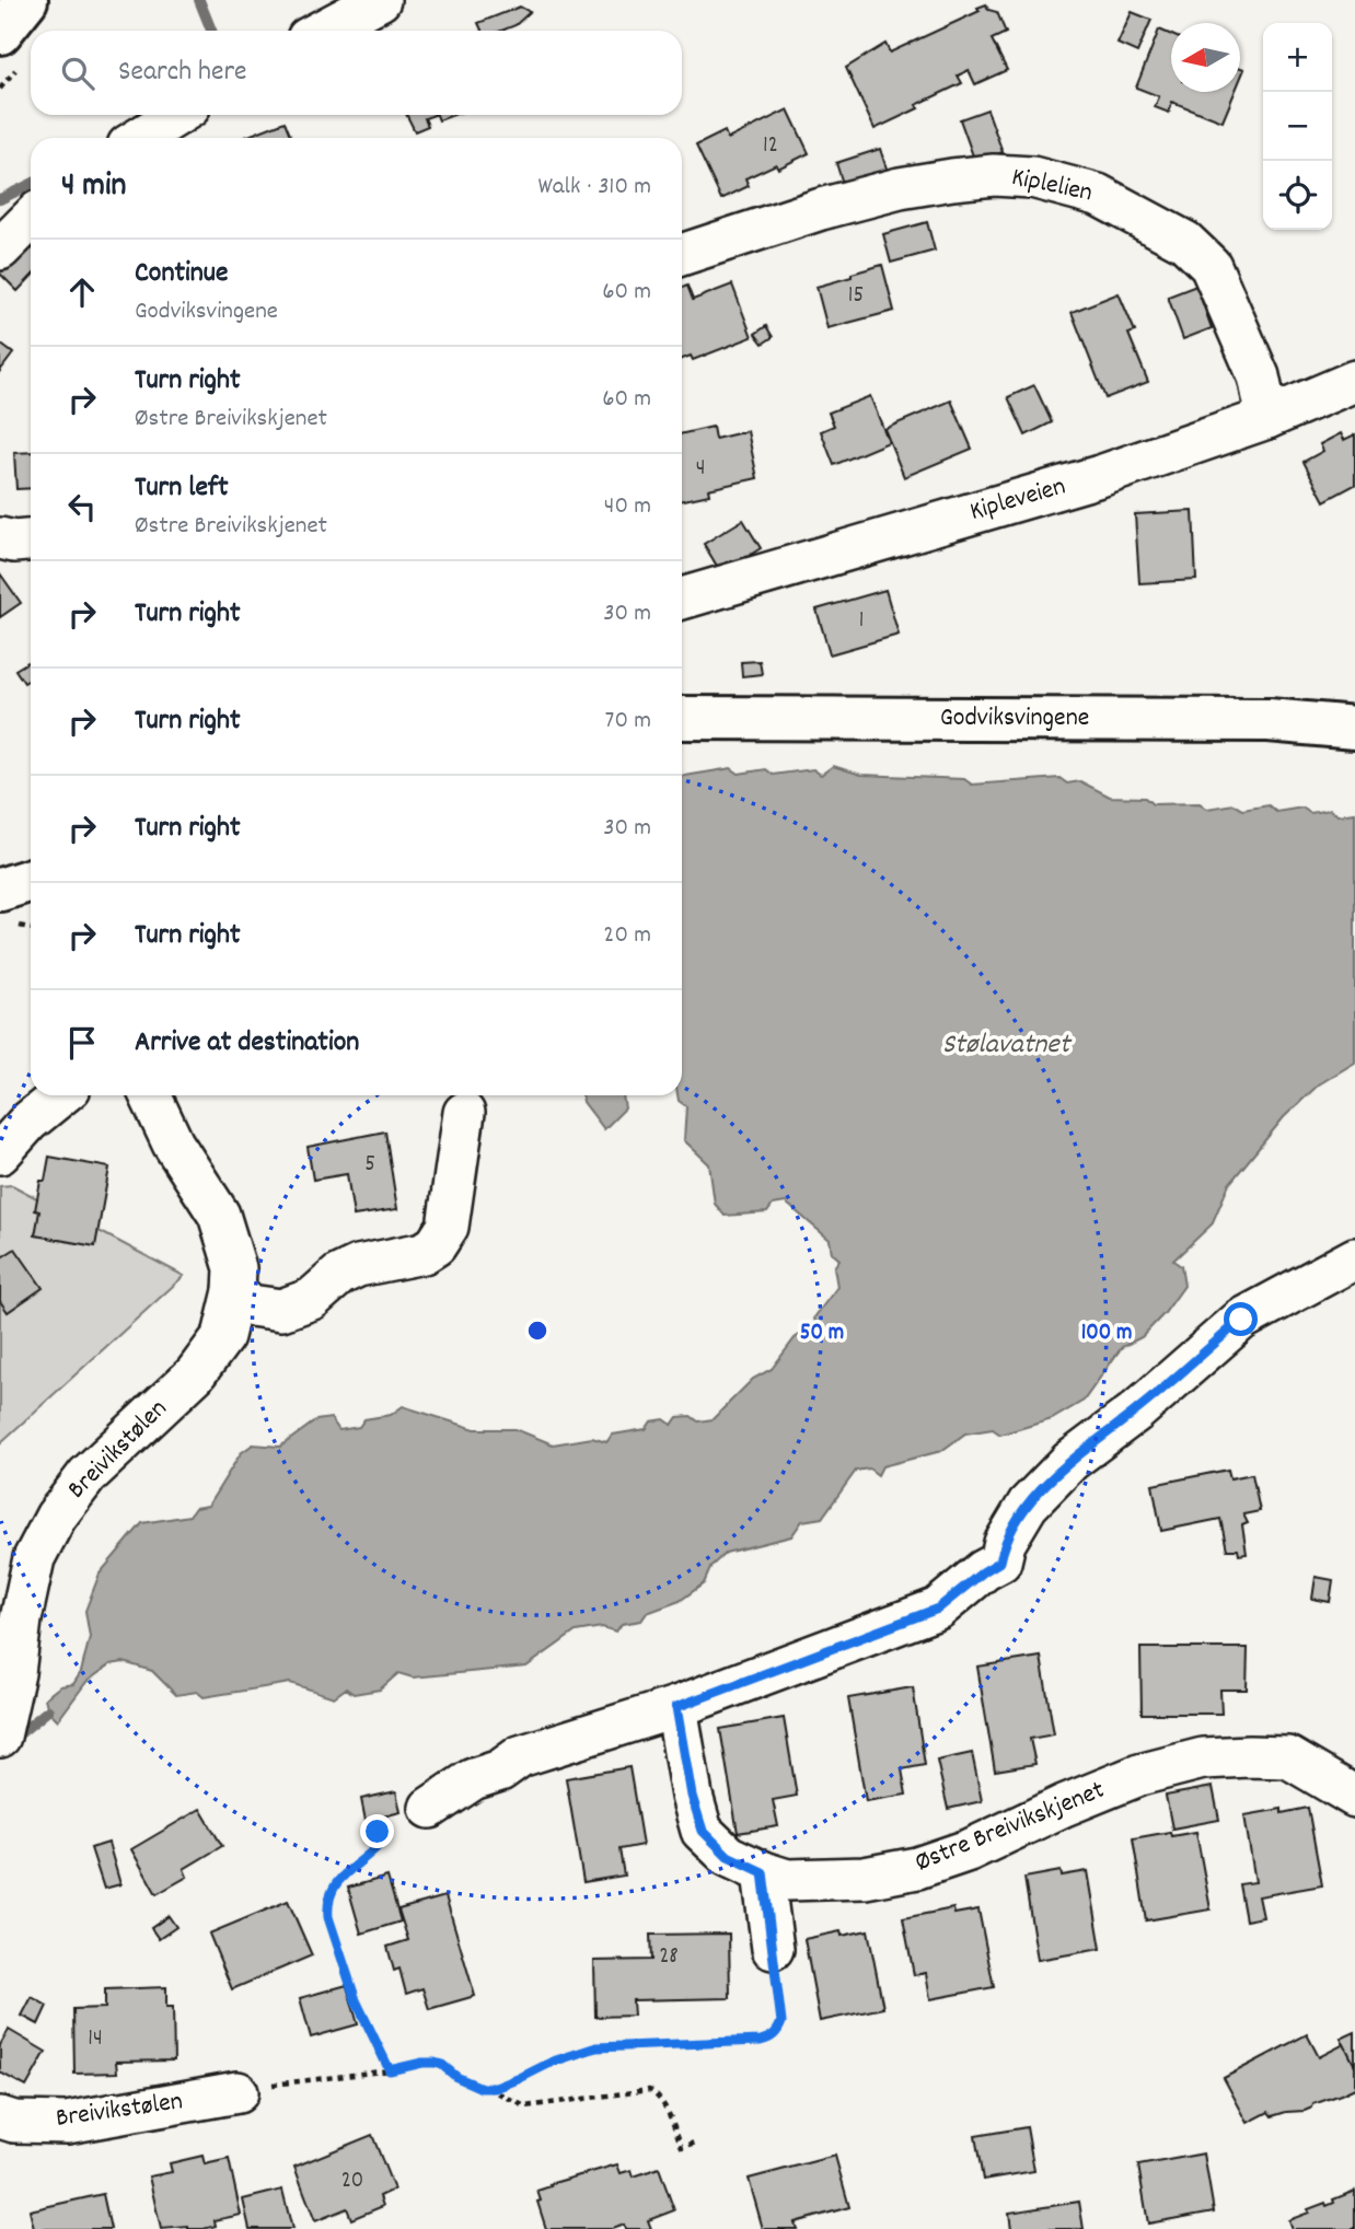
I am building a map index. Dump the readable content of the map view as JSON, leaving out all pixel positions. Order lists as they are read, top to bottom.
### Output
{
  "streets": {
    "main road": ["Godviksvingene"],
    "street": [
      "Kiplelien",
      "Kipleveien",
      "Breivikstølen",
      "Østre Breivikskjenet"
    ]
  },
  "crossings": [
    ["Kiplelien", "Kipleveien"]
  ],
  "water": ["Stølavatnet"],
  "house_numbers": [
    "12",
    "15",
    "4",
    "1",
    "5",
    "28",
    "14",
    "20"
  ],
  "north": "left",
  "page": {
    "map_buttons": ["+", "−"],
    "search": "Search here",
    "heading": ["4 min", "Walk · 310 m"],
    "list": [
      ["Continue", "Godviksvingene", "60 m"],
      ["Turn right", "Østre Breivikskjenet", "60 m"],
      ["Turn left", "Østre Breivikskjenet", "40 m"],
      ["Turn right", "30 m"],
      ["Turn right", "70 m"],
      ["Turn right", "30 m"],
      ["Turn right", "20 m"],
      "Arrive at destination"
    ]
  },
  "rings": ["50 m", "100 m"]
}
